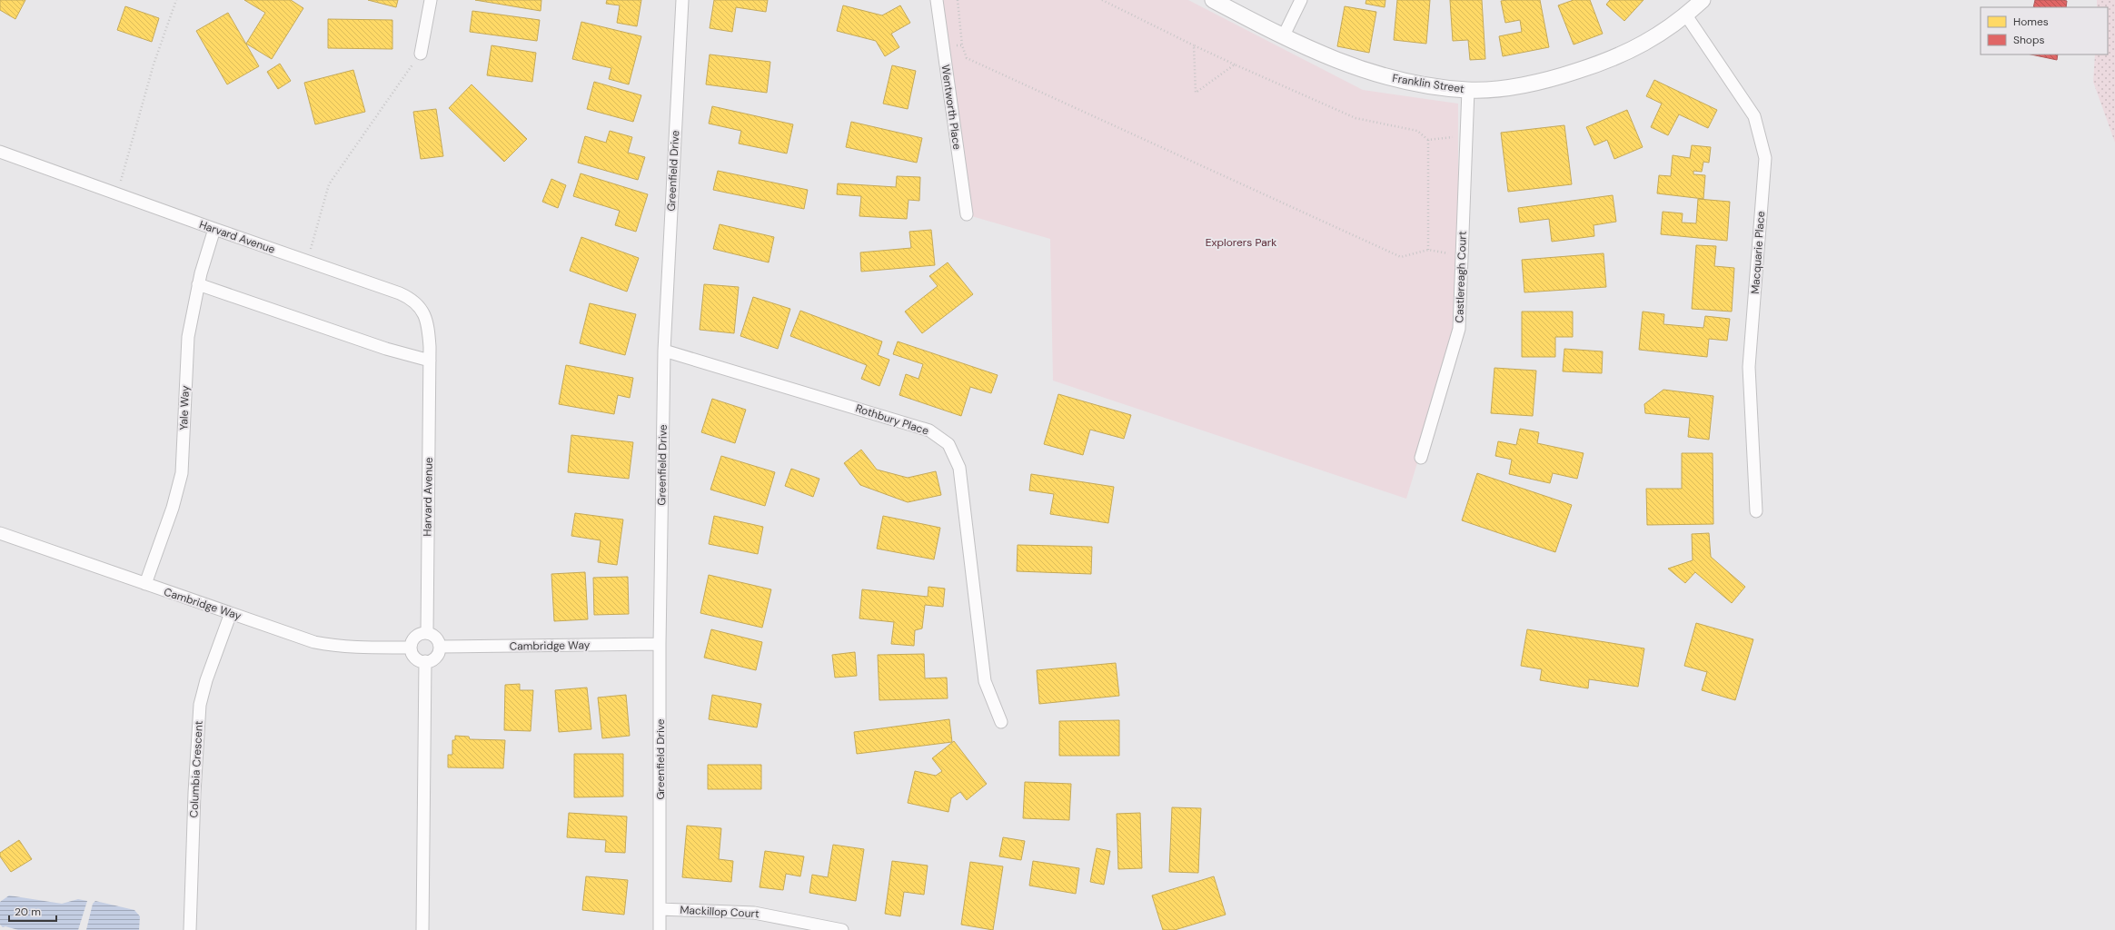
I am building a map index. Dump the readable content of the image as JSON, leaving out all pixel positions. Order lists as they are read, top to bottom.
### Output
{
  "streets": {
    "street": [
      "Franklin Street",
      "Wentworth Place",
      "Greenfield Drive",
      "Harvard Avenue",
      "Macquarie Place",
      "Castlereagh Court",
      "Yale Way",
      "Rothbury Place",
      "Cambridge Way",
      "Columbia Crescent",
      "Mackillop Court"
    ]
  },
  "crossings": [
    ["Franklin Street", "Macquarie Place"],
    ["Franklin Street", "Castlereagh Court"],
    ["Greenfield Drive", "Rothbury Place"],
    ["Greenfield Drive", "Cambridge Way"],
    ["Greenfield Drive", "Mackillop Court"],
    ["Harvard Avenue", "Yale Way"],
    ["Harvard Avenue", "Cambridge Way"],
    ["Yale Way", "Cambridge Way"],
    ["Cambridge Way", "Columbia Crescent"]
  ],
  "parks": ["Explorers Park"],
  "legend": ["Homes", "Shops"],
  "scale_bar": "20 m"
}
